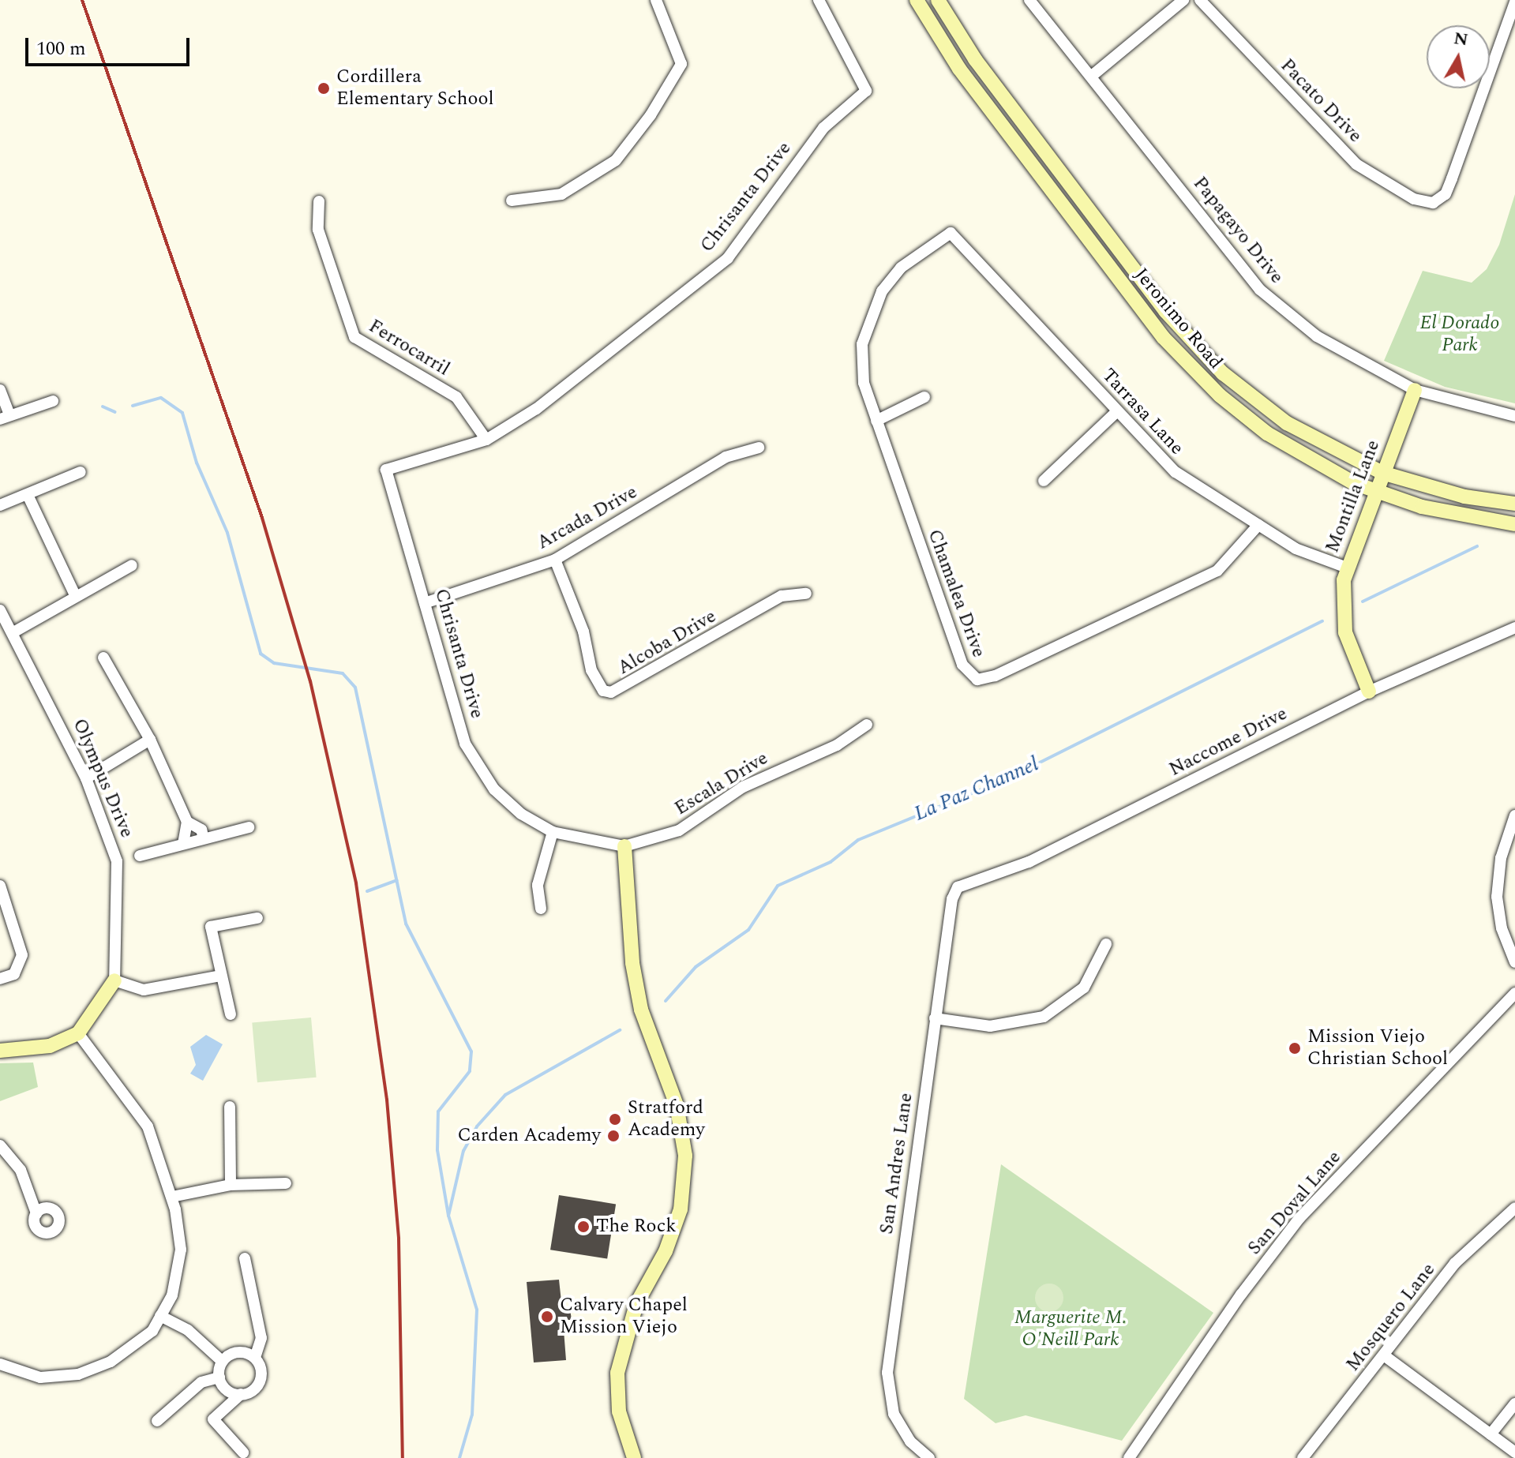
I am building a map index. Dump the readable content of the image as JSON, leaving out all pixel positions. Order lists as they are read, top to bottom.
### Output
{
  "streets": {
    "main road": ["Jeronimo Road", "Montilla Lane"],
    "street": [
      "Pacato Drive",
      "Chrisanta Drive",
      "Papagayo Drive",
      "Ferrocarril",
      "Tarrasa Lane",
      "Arcada Drive",
      "Chamalea Drive",
      "Alcoba Drive",
      "Naccome Drive",
      "Olympus Drive",
      "Escala Drive",
      "San Andres Lane",
      "San Doval Lane",
      "Mosquero Lane"
    ]
  },
  "crossings": [
    ["Chrisanta Drive", "Ferrocarril"],
    ["Chrisanta Drive", "Arcada Drive"],
    ["Chrisanta Drive", "Escala Drive"],
    ["Papagayo Drive", "Montilla Lane"],
    ["Jeronimo Road", "Montilla Lane"],
    ["Tarrasa Lane", "Montilla Lane"],
    ["Tarrasa Lane", "Chamalea Drive"],
    ["Montilla Lane", "Naccome Drive"],
    ["Arcada Drive", "Alcoba Drive"],
    ["Naccome Drive", "San Andres Lane"]
  ],
  "water": ["La Paz Channel"],
  "parks": ["El Dorado Park", "Marguerite M. O'Neill Park"],
  "places": [
    "Cordillera Elementary School",
    "Mission Viejo Christian School",
    "Stratford Academy",
    "Carden Academy",
    "The Rock",
    "Calvary Chapel Mission Viejo"
  ],
  "scale_bar": "100 m",
  "north": "top"
}
